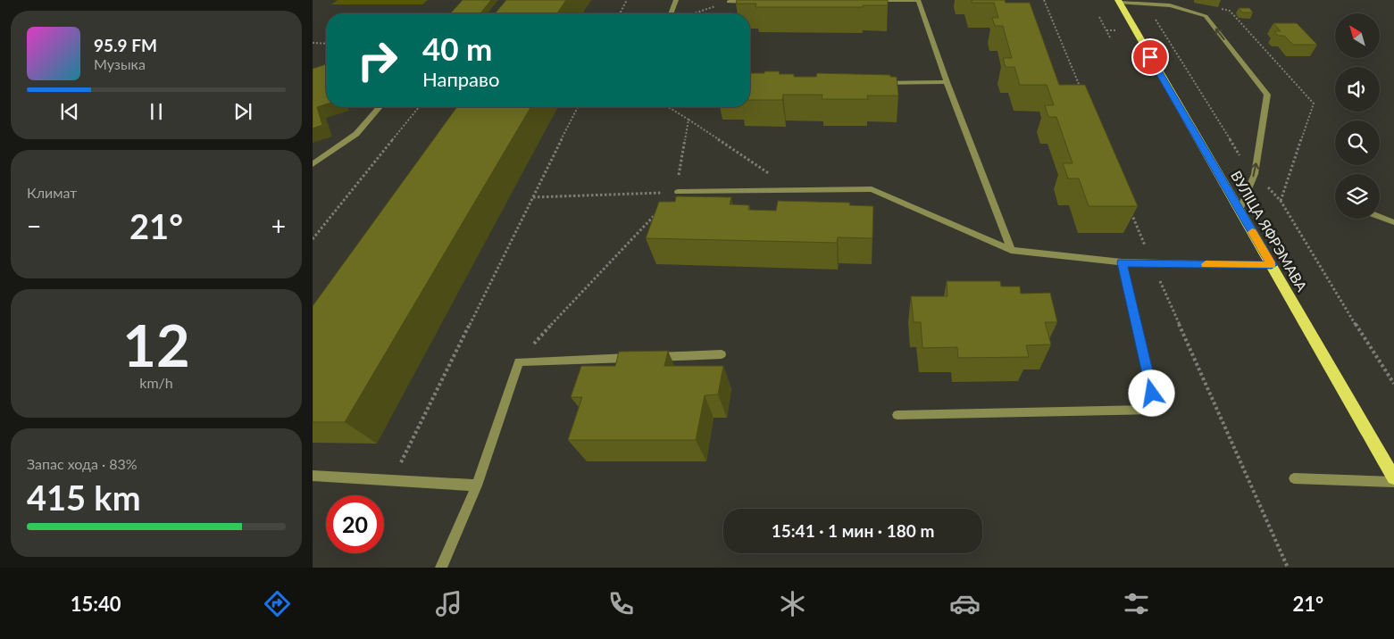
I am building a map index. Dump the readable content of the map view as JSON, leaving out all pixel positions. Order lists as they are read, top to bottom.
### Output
{
  "streets": {
    "main road": ["ВУЛІЦА ЯФРЭМАВА"]
  },
  "north": "top left",
  "page": {
    "turn": ["40 m", "Направо"],
    "song": ["95.9 FM", "Музыка"],
    "tile": [
      "Климат",
      ["12", "km/h"],
      ["Запас хода · 83%", "415 km"]
    ],
    "heat": ["−", "21°", "+"],
    "limit": "20",
    "trip": "15:41 · 1 мин · 180 m",
    "tabs": ["15:40", "21°"]
  }
}
